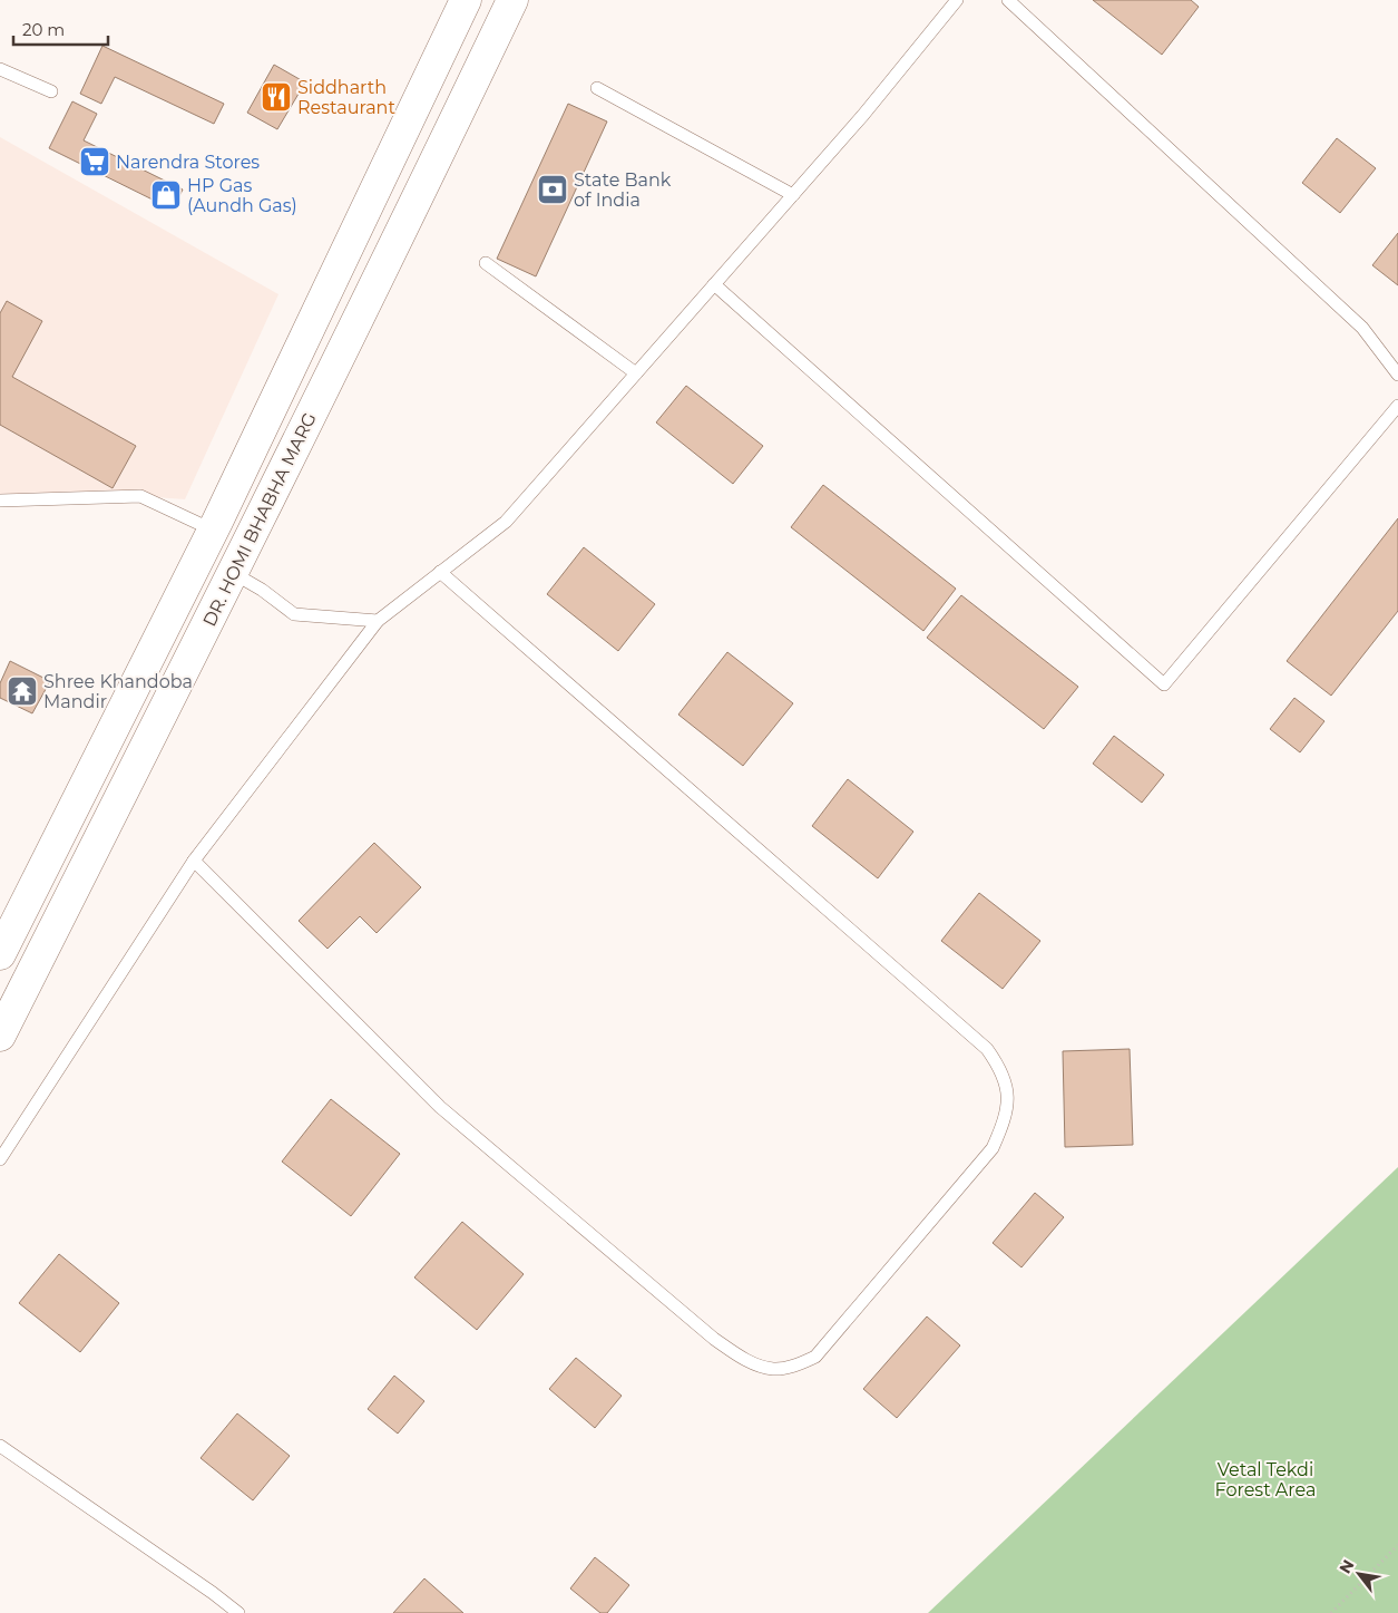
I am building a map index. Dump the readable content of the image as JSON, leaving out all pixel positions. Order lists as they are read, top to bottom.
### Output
{
  "streets": {
    "main road": ["DR. HOMI BHABHA MARG"]
  },
  "parks": ["Vetal Tekdi Forest Area"],
  "places": {
    "restaurant": ["Siddharth Restaurant"],
    "supermarket": ["Narendra Stores"],
    "bank": ["State Bank of India"],
    "shop": ["HP Gas (Aundh Gas)"],
    "temple": ["Shree Khandoba Mandir"]
  },
  "scale_bar": "20 m",
  "north": "top left"
}
